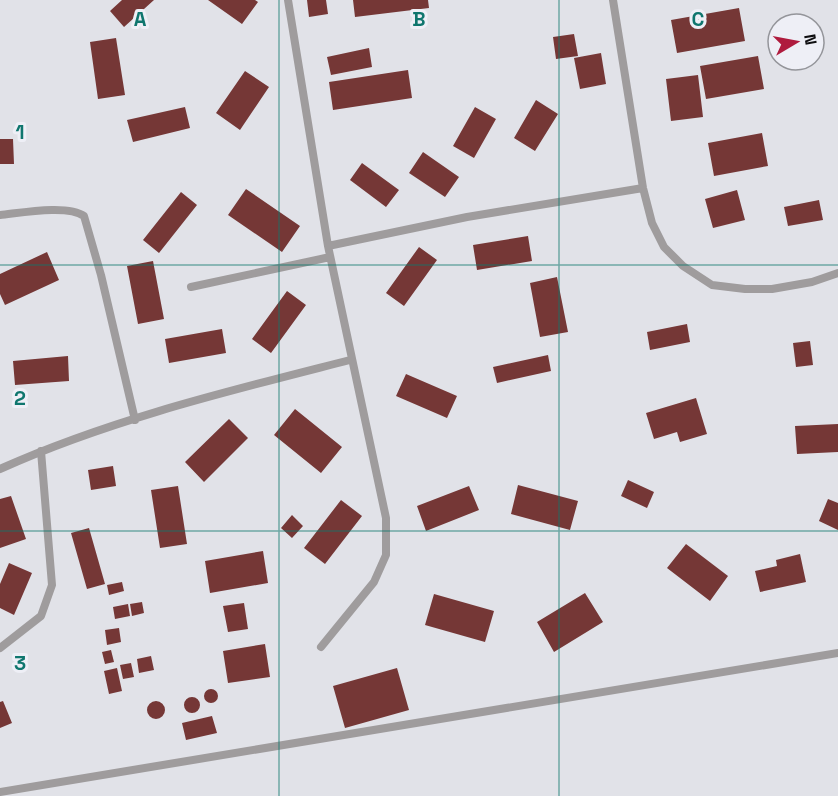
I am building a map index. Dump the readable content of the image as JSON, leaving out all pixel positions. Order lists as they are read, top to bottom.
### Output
{
  "north": "right",
  "grid": {
    "columns": ["A", "B", "C"],
    "rows": ["1", "2", "3"]
  }
}
